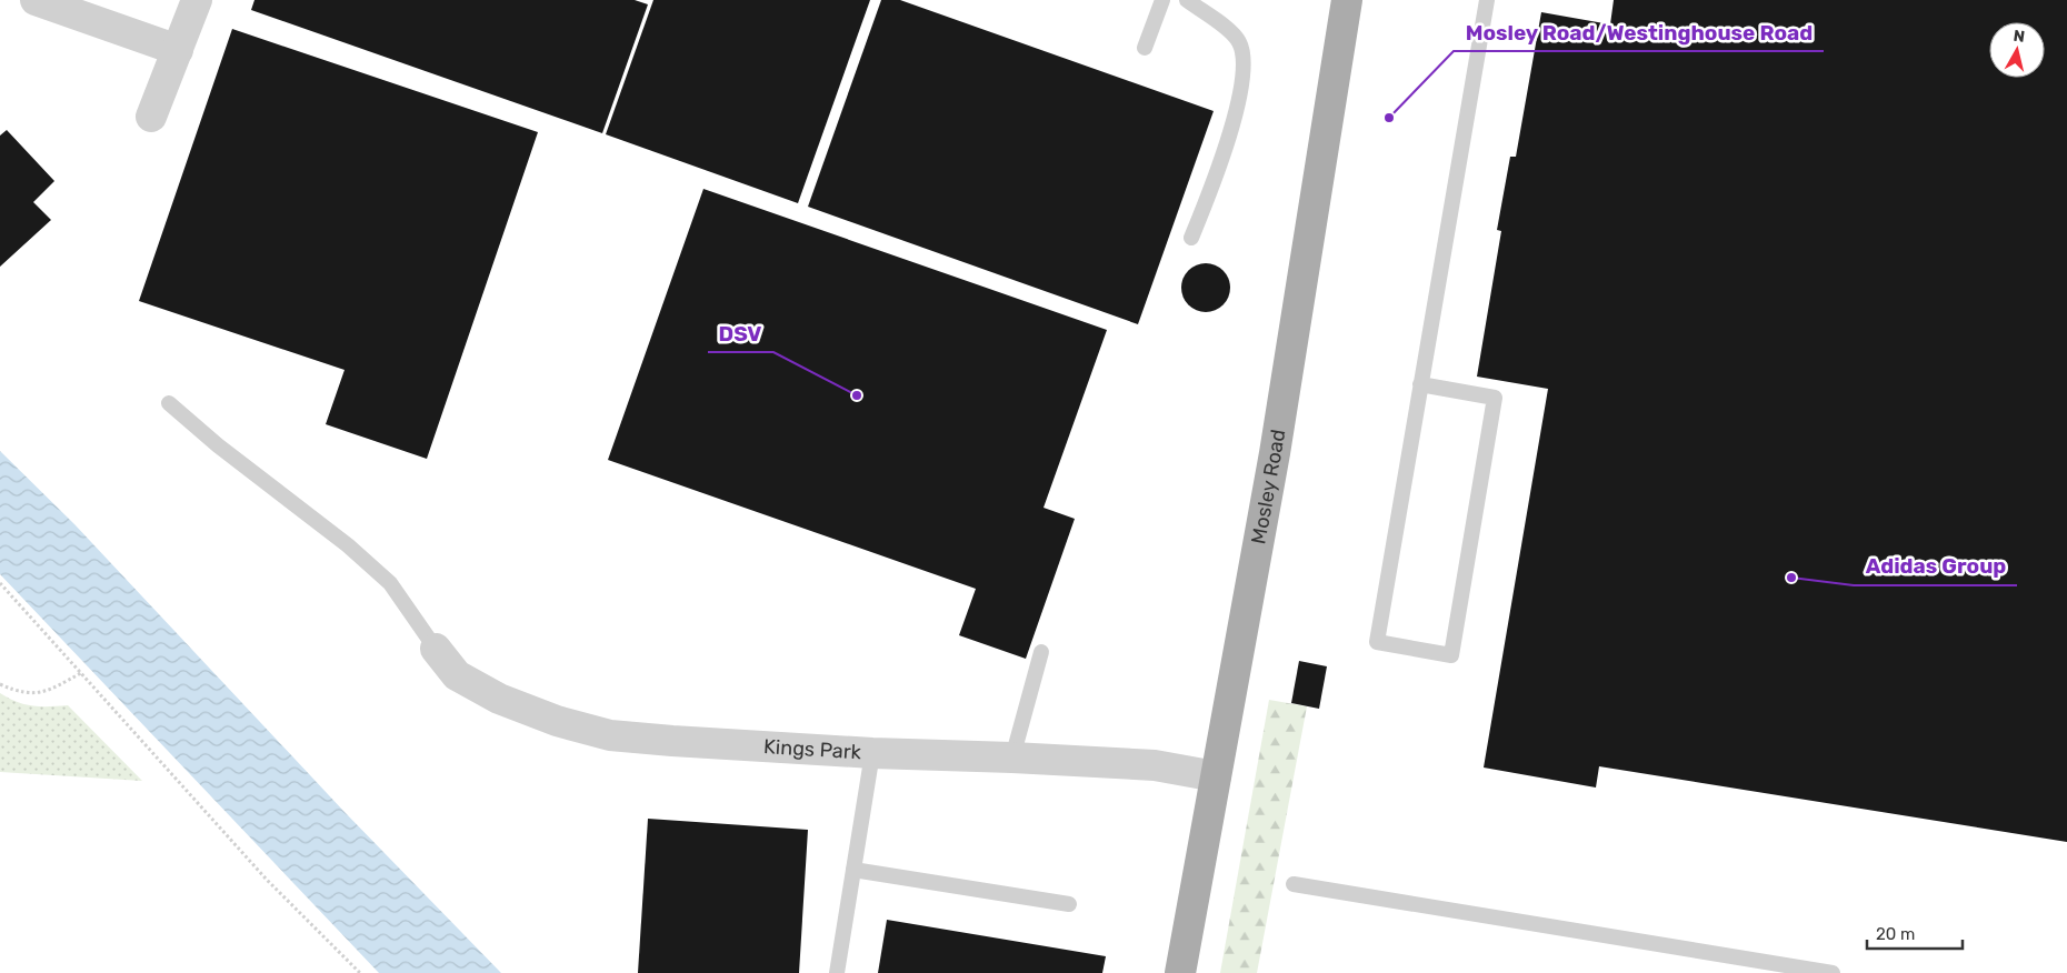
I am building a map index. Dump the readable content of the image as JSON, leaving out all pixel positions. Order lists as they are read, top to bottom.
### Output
{
  "streets": {
    "main road": ["Mosley Road"],
    "street": ["Kings Park"]
  },
  "crossings": [
    ["Mosley Road", "Kings Park"]
  ],
  "places": ["Mosley Road/Westinghouse Road", "DSV", "Adidas Group"],
  "scale_bar": "20 m",
  "north": "top"
}
